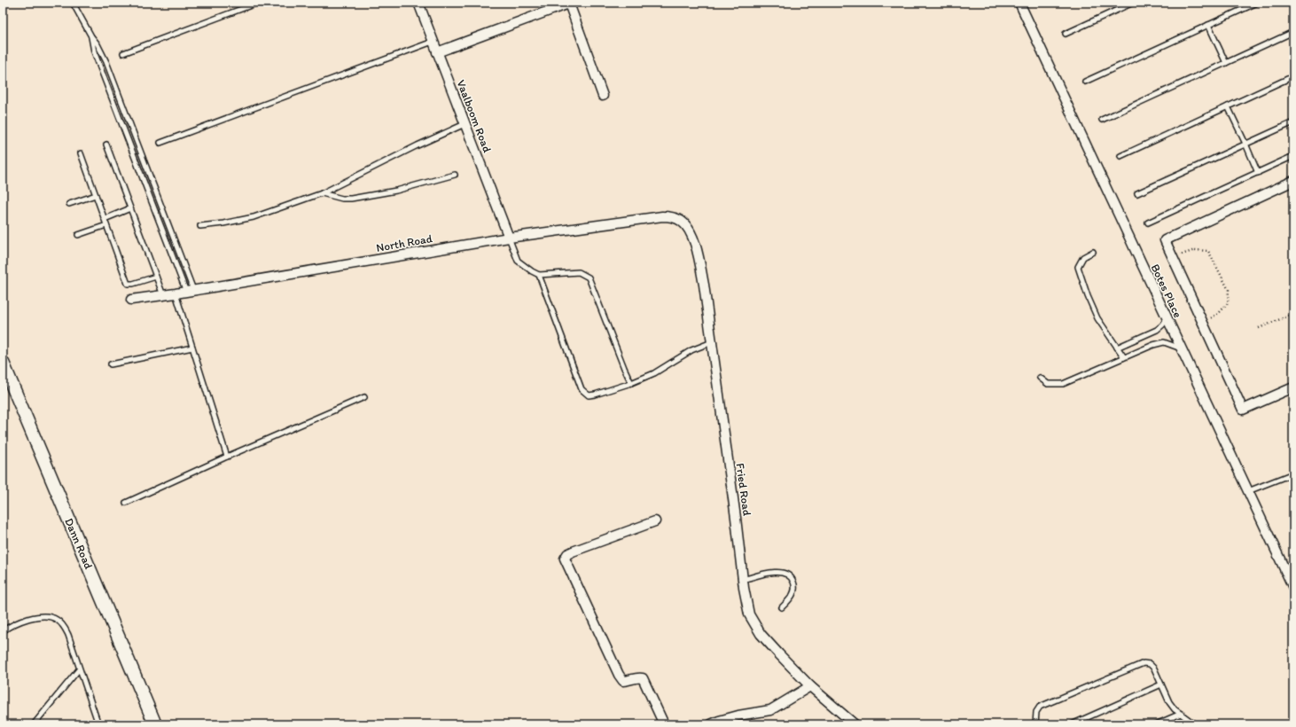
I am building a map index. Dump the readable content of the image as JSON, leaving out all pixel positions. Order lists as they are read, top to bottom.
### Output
{
  "streets": {
    "main road": ["Dann Road"],
    "street": [
      "Vaalboom Road",
      "North Road",
      "Botes Place",
      "Fried Road"
    ]
  },
  "crossings": [
    ["Vaalboom Road", "North Road"],
    ["North Road", "Fried Road"]
  ]
}
